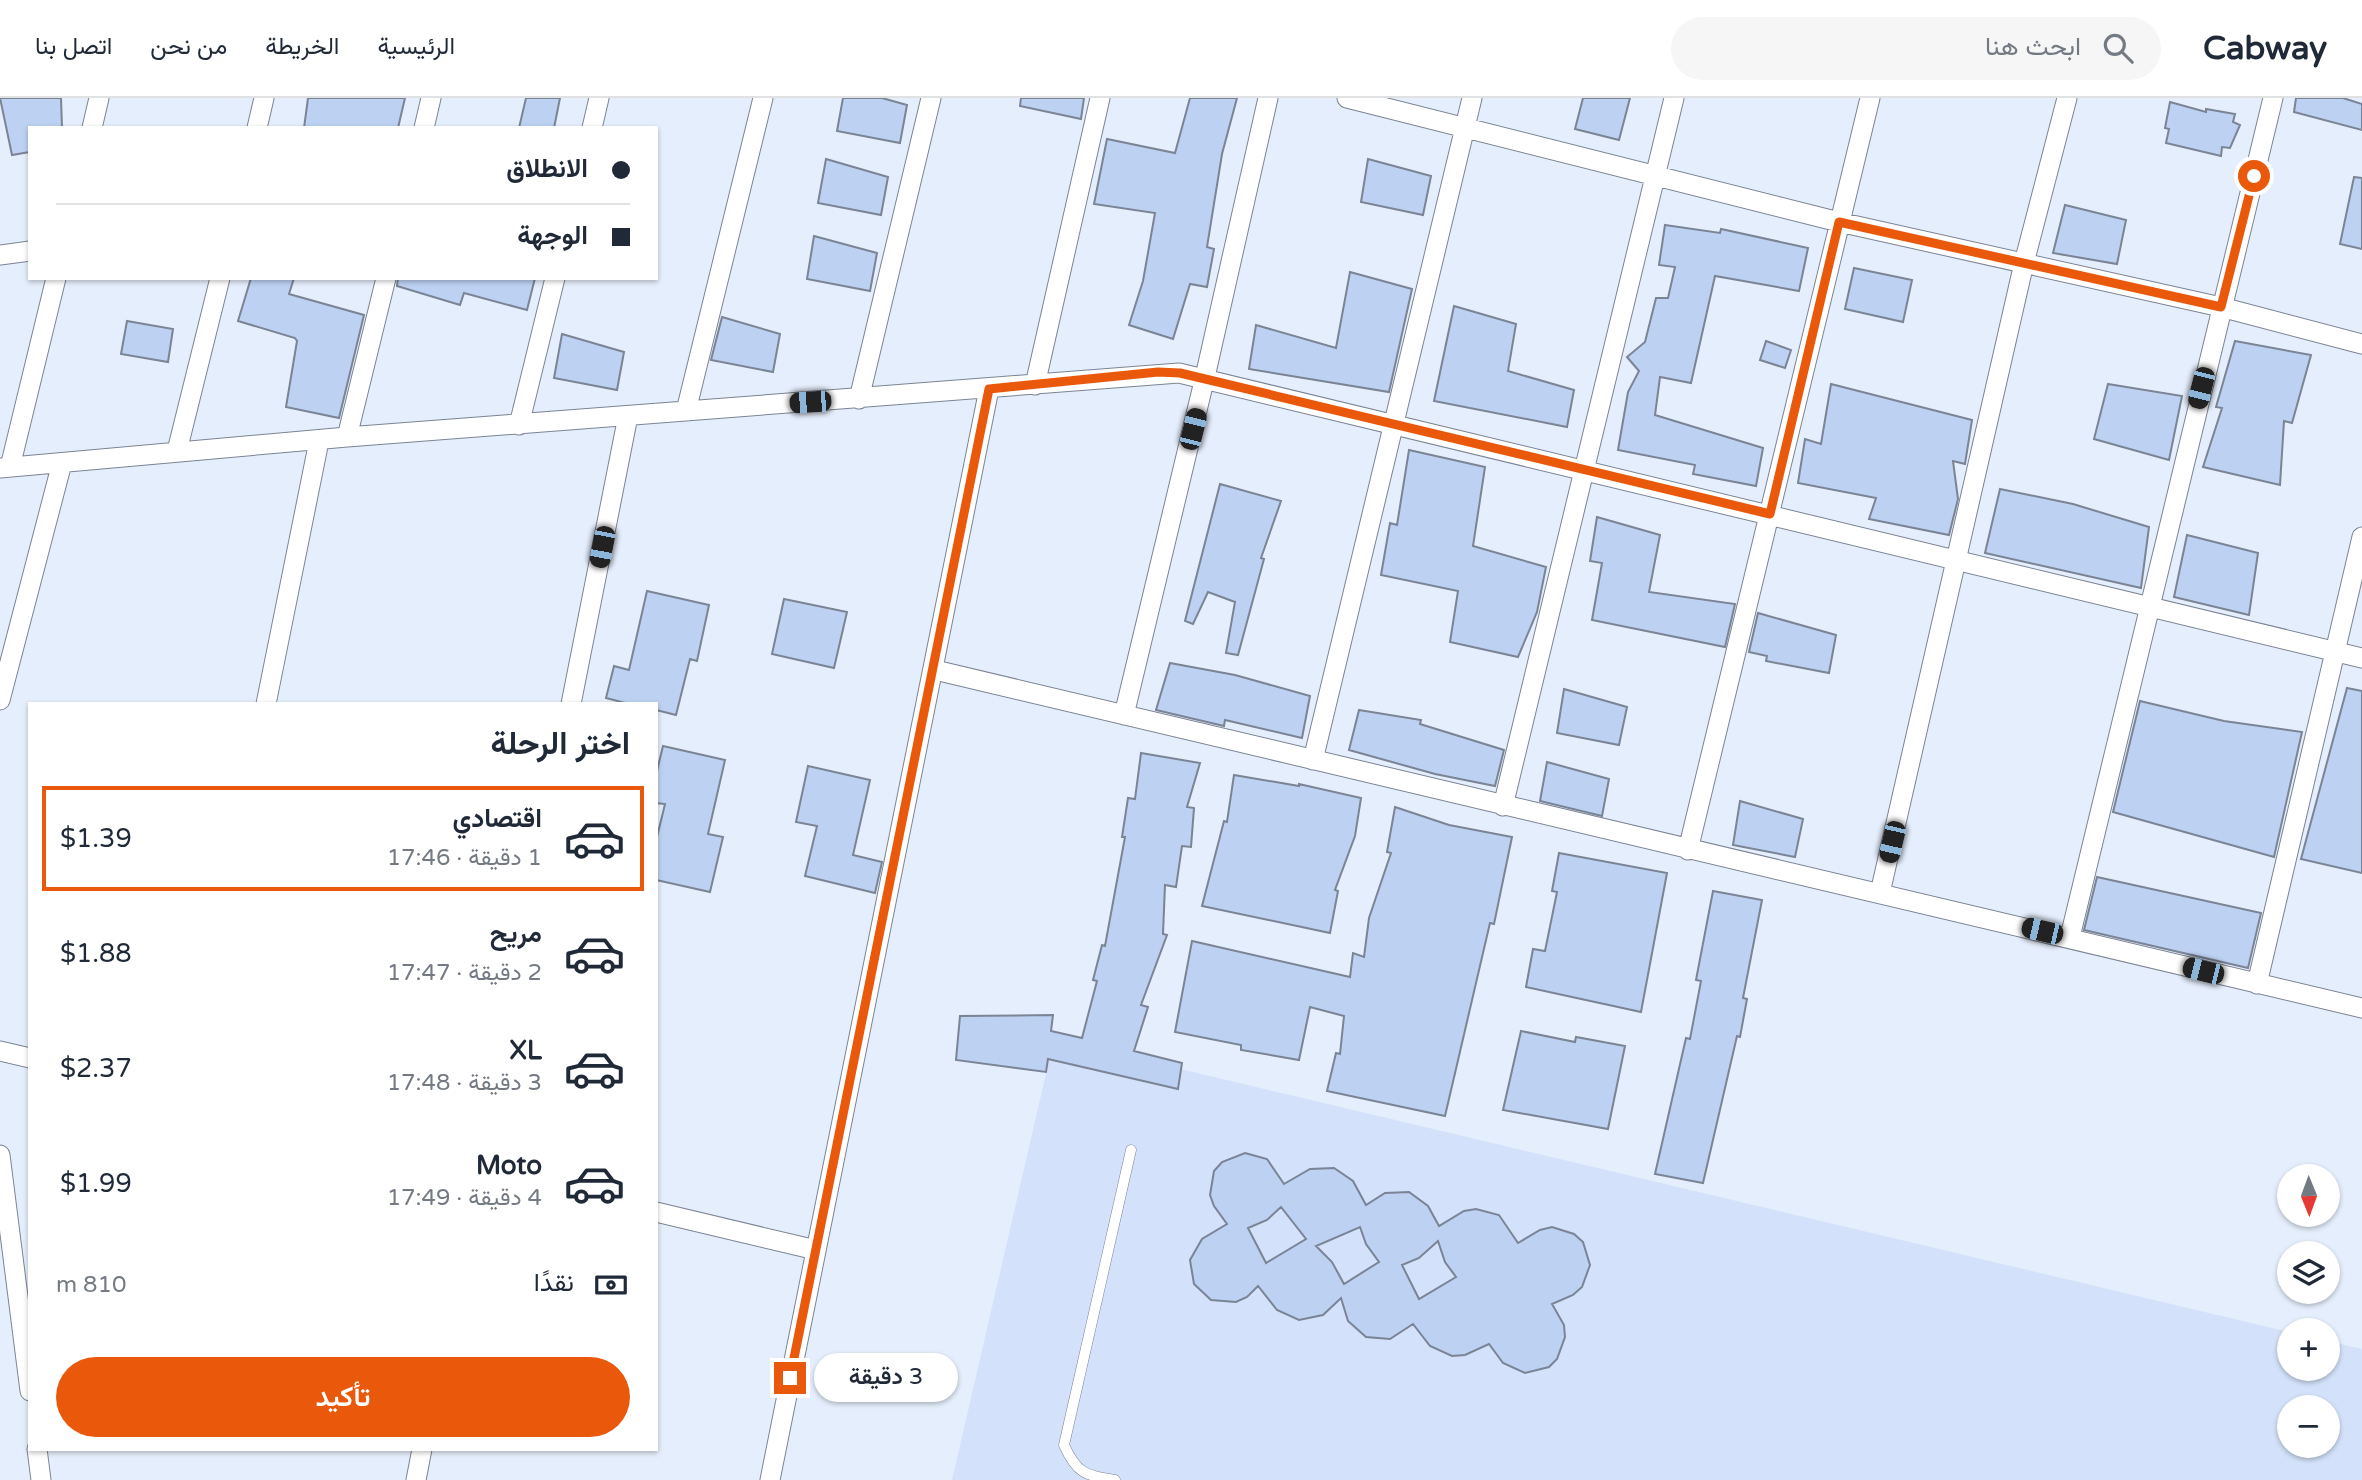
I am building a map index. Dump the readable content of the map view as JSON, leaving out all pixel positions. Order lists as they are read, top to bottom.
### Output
{
  "north": "bottom",
  "page": {
    "header": "Cabway",
    "search": "ابحث هنا",
    "nav": [
      "الرئيسية",
      "الخريطة",
      "من نحن",
      "اتصل بنا"
    ],
    "banner": ["الانطلاق", "الوجهة"],
    "heading": "اختر الرحلة",
    "list": [
      {
        "name": "اقتصادي",
        "note": "1 دقيقة · 17:46",
        "value": "$1.39"
      },
      {
        "name": "مريح",
        "note": "2 دقيقة · 17:47",
        "value": "$1.88"
      },
      {
        "name": "XL",
        "note": "3 دقيقة · 17:48",
        "value": "$2.37"
      },
      {
        "name": "Moto",
        "note": "4 دقيقة · 17:49",
        "value": "$1.99"
      }
    ],
    "map_buttons": ["+", "−"],
    "pay": ["نقدًا", "810 m"],
    "buttons": "تأكيد",
    "bubble": "3 دقيقة"
  }
}
